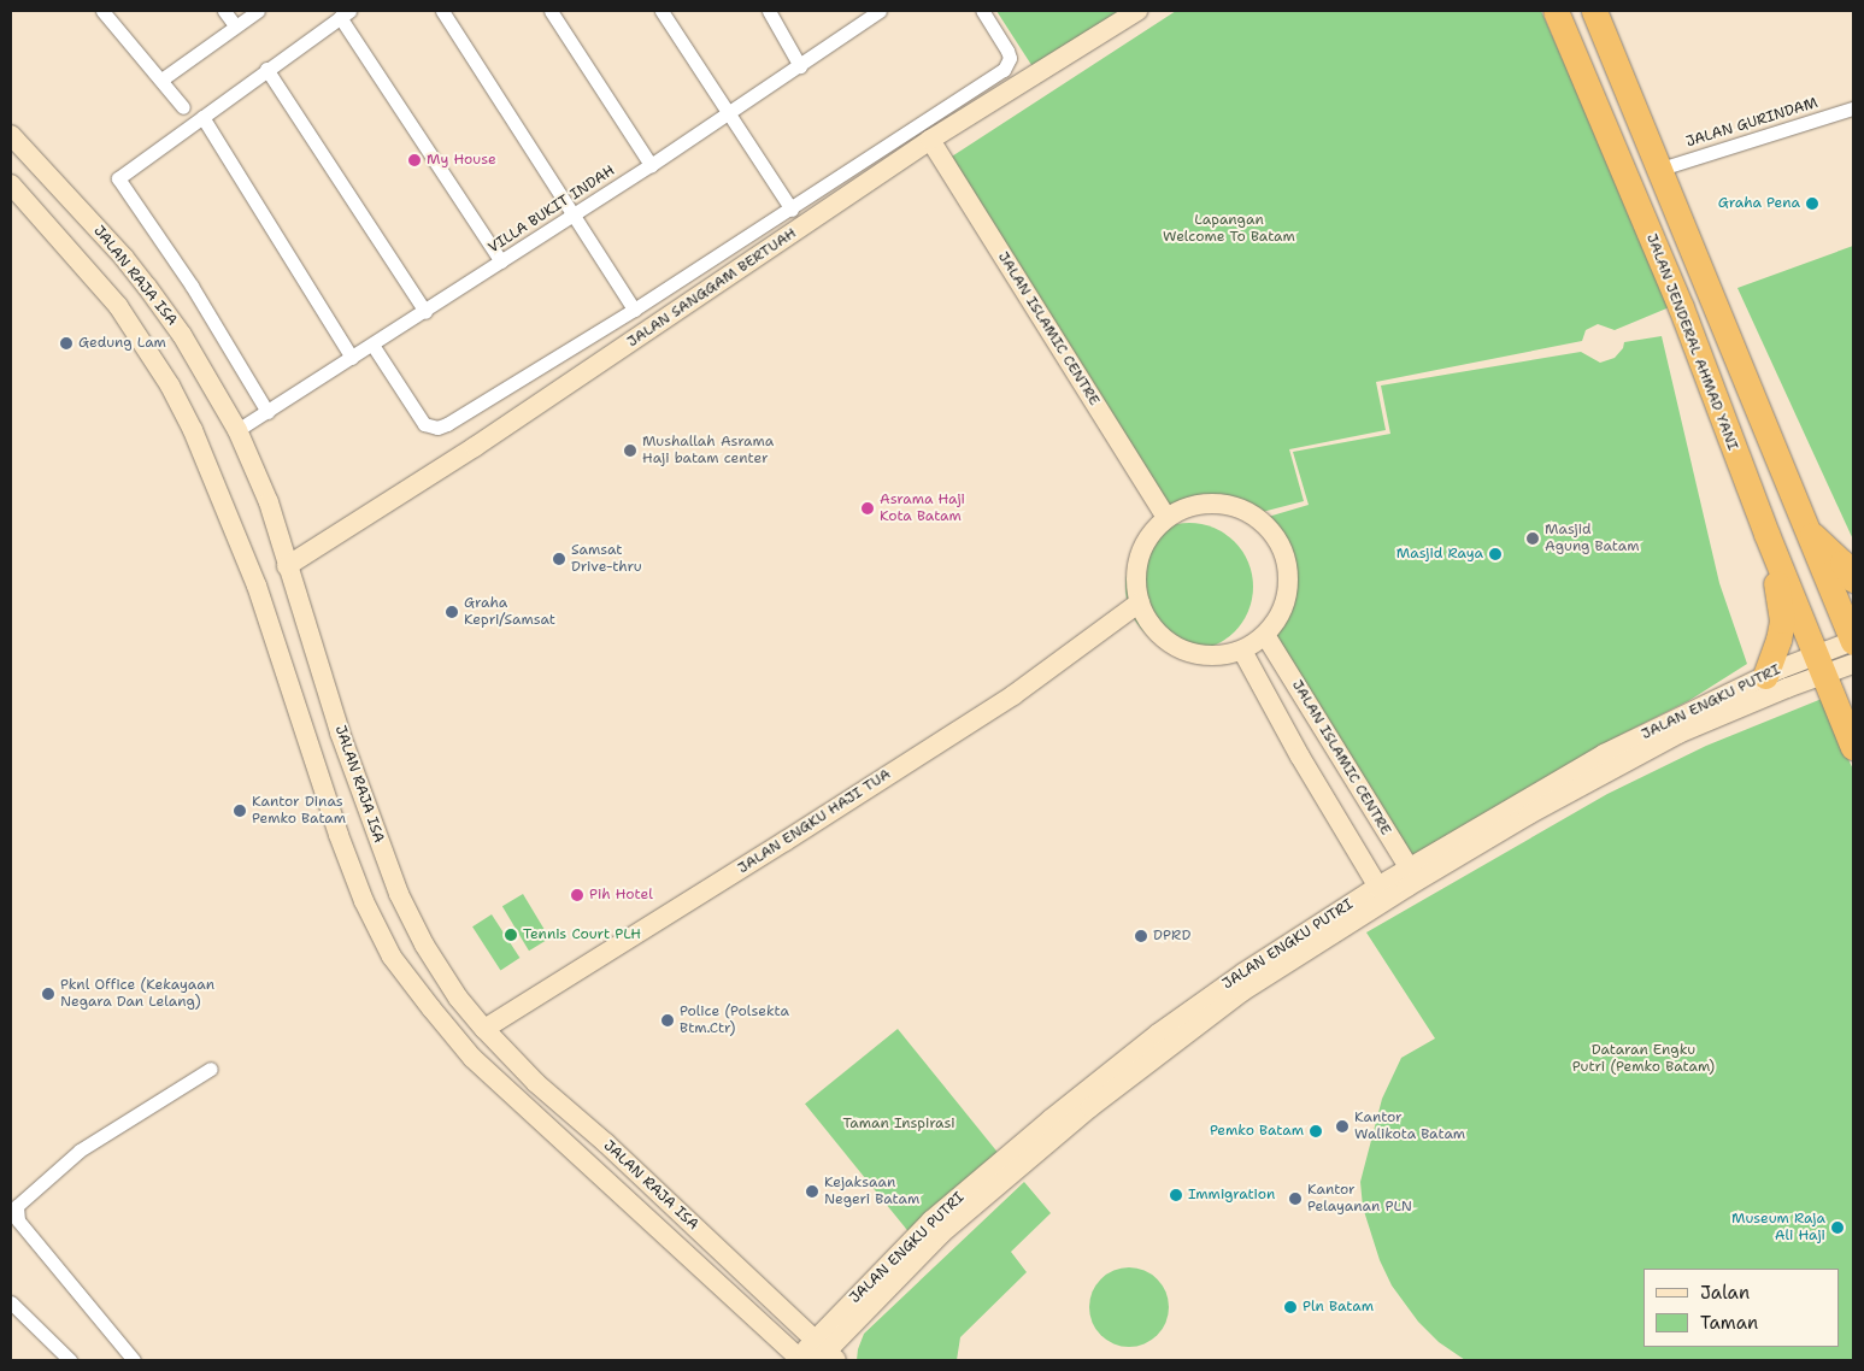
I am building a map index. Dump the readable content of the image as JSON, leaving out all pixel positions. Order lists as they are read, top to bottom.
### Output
{
  "streets": {
    "highway": ["JALAN JENDERAL AHMAD YANI"],
    "main road": [
      "JALAN RAJA ISA",
      "JALAN SANGGAM BERTUAH",
      "JALAN ISLAMIC CENTRE",
      "JALAN ENGKU PUTRI",
      "JALAN ENGKU HAJI TUA"
    ],
    "street": ["JALAN GURINDAM", "VILLA BUKIT INDAH"]
  },
  "crossings": [
    ["VILLA BUKIT INDAH", "JALAN RAJA ISA"],
    ["JALAN RAJA ISA", "JALAN SANGGAM BERTUAH"],
    ["JALAN RAJA ISA", "JALAN ENGKU PUTRI"],
    ["JALAN RAJA ISA", "JALAN ENGKU HAJI TUA"],
    ["JALAN SANGGAM BERTUAH", "JALAN ISLAMIC CENTRE"],
    ["JALAN ISLAMIC CENTRE", "JALAN ENGKU PUTRI"],
    ["JALAN ISLAMIC CENTRE", "JALAN ENGKU HAJI TUA"],
    ["JALAN JENDERAL AHMAD YANI", "JALAN ENGKU PUTRI"]
  ],
  "parks": ["Lapangan Welcome To Batam", "Dataran Engku Putri (Pemko Batam)", "Taman Inspirasi"],
  "places": [
    "My House",
    "Graha Pena",
    "Gedung Lam",
    "Mushallah Asrama Haji batam center",
    "Asrama Haji Kota Batam",
    "Masjid Agung Batam",
    "Masjid Raya",
    "Samsat Drive-thru",
    "Graha Kepri/Samsat",
    "Kantor Dinas Pemko Batam",
    "Pih Hotel",
    "Tennis Court PLH",
    "DPRD",
    "Pknl Office (Kekayaan Negara Dan Lelang)",
    "Police (Polsekta Btm.Ctr)",
    "Kantor Walikota Batam",
    "Pemko Batam",
    "Kejaksaan Negeri Batam",
    "Immigration",
    "Kantor Pelayanan PLN",
    "Museum Raja Ali Haji",
    "Pln Batam"
  ],
  "legend": ["Jalan", "Taman"]
}
